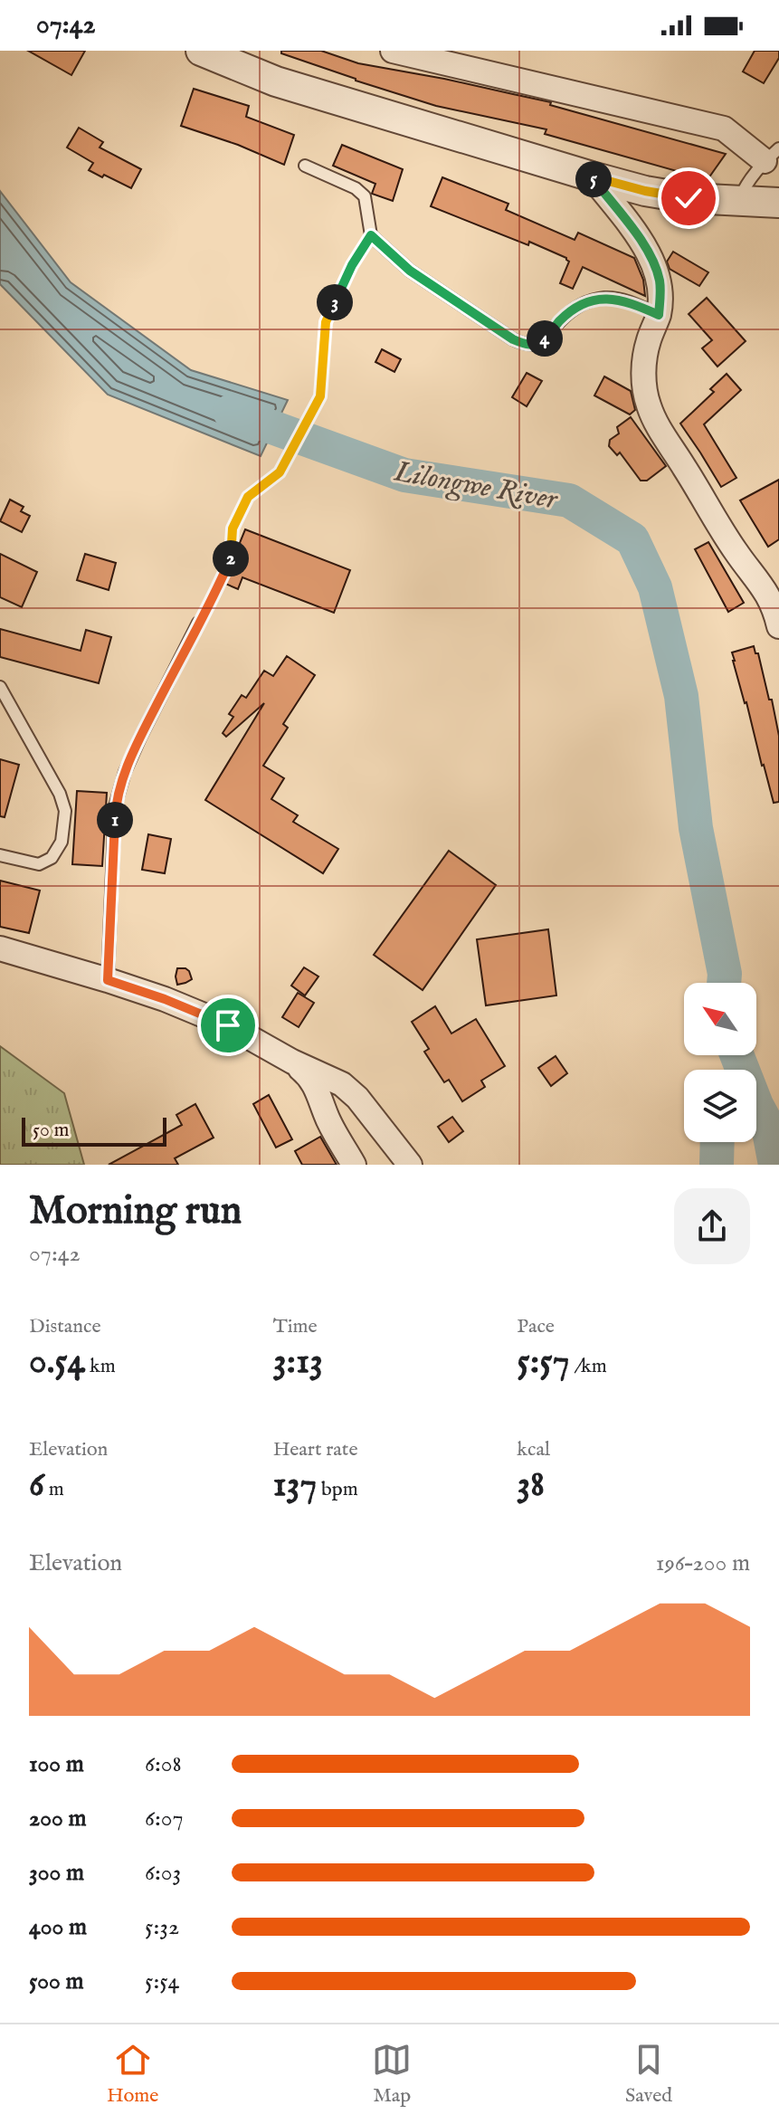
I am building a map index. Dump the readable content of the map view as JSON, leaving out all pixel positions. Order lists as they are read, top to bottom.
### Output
{
  "water": ["Lilongwe River"],
  "scale_bar": "50 m",
  "north": "top left",
  "page": {
    "status": "07:42",
    "pins": [
      "5",
      "3",
      "4",
      "2",
      "1"
    ],
    "scale": "50 m",
    "heading": ["Morning run", "07:42"],
    "stats": [
      ["Distance", "0.54 km"],
      ["Time", "3:13"],
      ["Pace", "5:57 /km"],
      ["Elevation", "6 m"],
      ["Heart rate", "137 bpm"],
      ["kcal", "38"]
    ],
    "chart": ["Elevation", "196–200 m"],
    "list": [
      {
        "name": "100 m",
        "note": "6:08"
      },
      {
        "name": "200 m",
        "note": "6:07"
      },
      {
        "name": "300 m",
        "note": "6:03"
      },
      {
        "name": "400 m",
        "note": "5:32"
      },
      {
        "name": "500 m",
        "note": "5:54"
      }
    ],
    "tabs": ["Home", "Map", "Saved"]
  }
}
